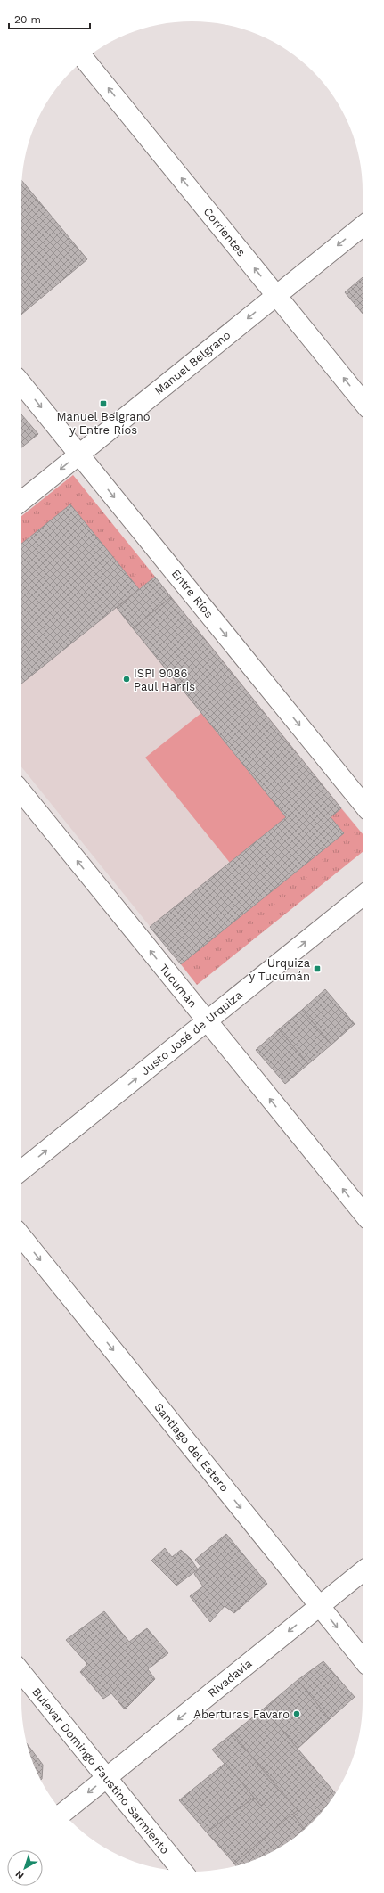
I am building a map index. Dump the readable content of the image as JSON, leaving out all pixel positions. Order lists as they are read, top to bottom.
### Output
{
  "streets": {
    "street": [
      "Corrientes",
      "Manuel Belgrano",
      "Entre Ríos",
      "Tucumán",
      "Justo José de Urquiza",
      "Santiago del Estero",
      "Rivadavia",
      "Bulevar Domingo Faustino Sarmiento"
    ]
  },
  "crossings": [
    ["Corrientes", "Manuel Belgrano"],
    ["Manuel Belgrano", "Entre Ríos"],
    ["Tucumán", "Justo José de Urquiza"],
    ["Santiago del Estero", "Rivadavia"],
    ["Rivadavia", "Bulevar Domingo Faustino Sarmiento"]
  ],
  "one_way": [
    "Corrientes",
    "Manuel Belgrano",
    "Entre Ríos",
    "Tucumán",
    "Justo José de Urquiza",
    "Santiago del Estero",
    "Rivadavia"
  ],
  "places": {
    "transit": ["Manuel Belgrano y Entre Ríos", "Urquiza y Tucumán"],
    "other": ["ISPI 9086 Paul Harris", "Aberturas Favaro"]
  },
  "scale_bar": "20 m",
  "north": "bottom left"
}
